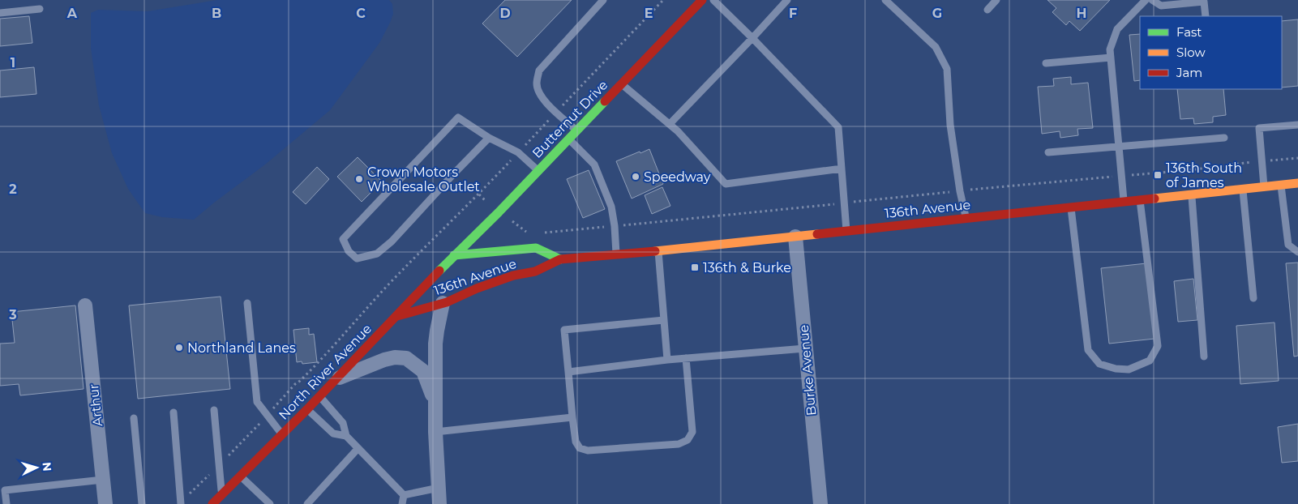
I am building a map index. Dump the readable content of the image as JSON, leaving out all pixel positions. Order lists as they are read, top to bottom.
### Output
{
  "streets": {
    "street": [
      "Butternut Drive",
      "136th Avenue",
      "Burke Avenue",
      "North River Avenue",
      "Arthur"
    ]
  },
  "crossings": [
    ["Butternut Drive", "136th Avenue"],
    ["Butternut Drive", "North River Avenue"],
    ["136th Avenue", "Burke Avenue"],
    ["136th Avenue", "North River Avenue"]
  ],
  "places": {
    "transit": ["136th South of James", "136th & Burke"],
    "other": ["Speedway", "Crown Motors Wholesale Outlet", "Northland Lanes"]
  },
  "legend": ["Fast", "Slow", "Jam"],
  "north": "right",
  "grid": {
    "columns": [
      "A",
      "B",
      "C",
      "D",
      "E",
      "F",
      "G",
      "H"
    ],
    "rows": ["1", "2", "3"]
  }
}
